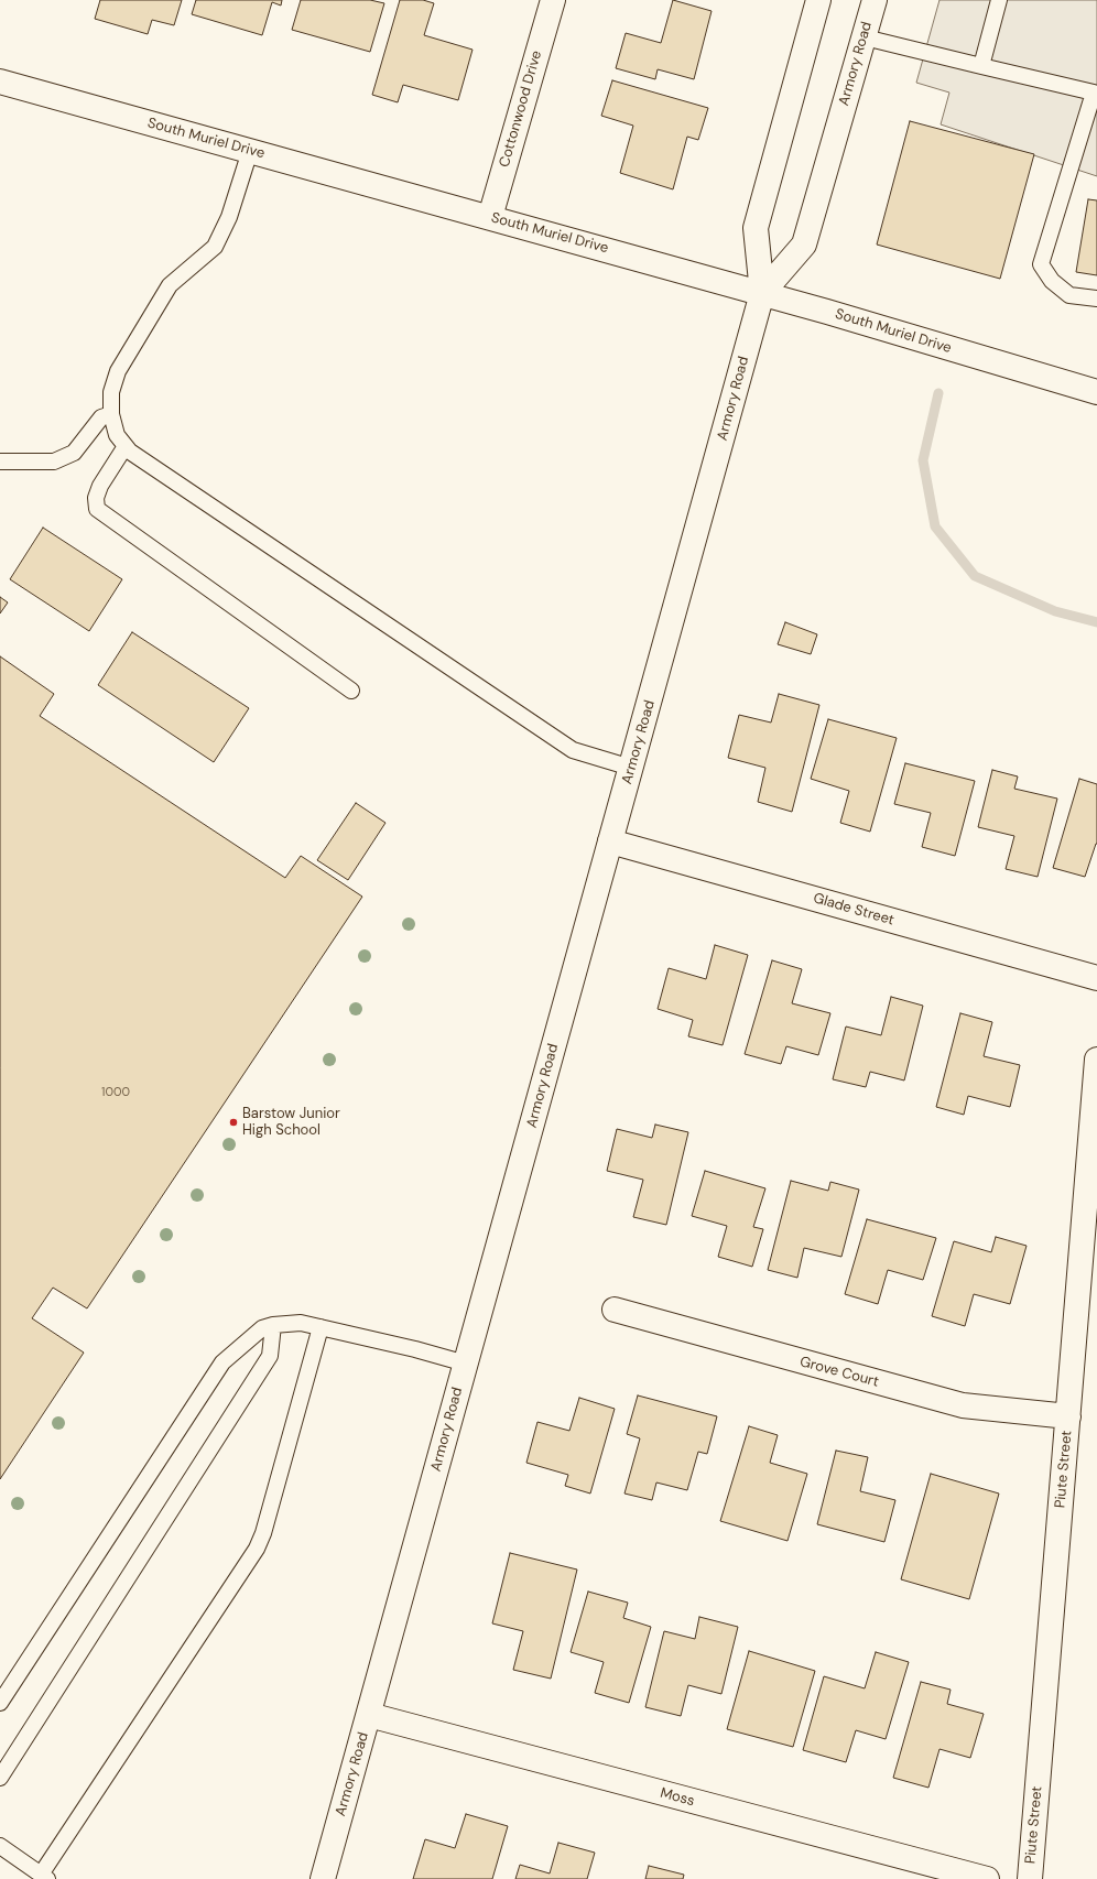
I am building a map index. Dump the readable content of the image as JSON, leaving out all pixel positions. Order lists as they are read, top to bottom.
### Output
{
  "streets": {
    "main road": [
      "Armory Road",
      "Cottonwood Drive",
      "South Muriel Drive",
      "Glade Street",
      "Grove Court",
      "Piute Street",
      "Moss"
    ]
  },
  "crossings": [
    ["Armory Road", "South Muriel Drive"],
    ["Armory Road", "Glade Street"],
    ["Armory Road", "Moss"],
    ["Cottonwood Drive", "South Muriel Drive"],
    ["Grove Court", "Piute Street"]
  ],
  "places": ["Barstow Junior High School"],
  "house_numbers": ["1000"]
}
